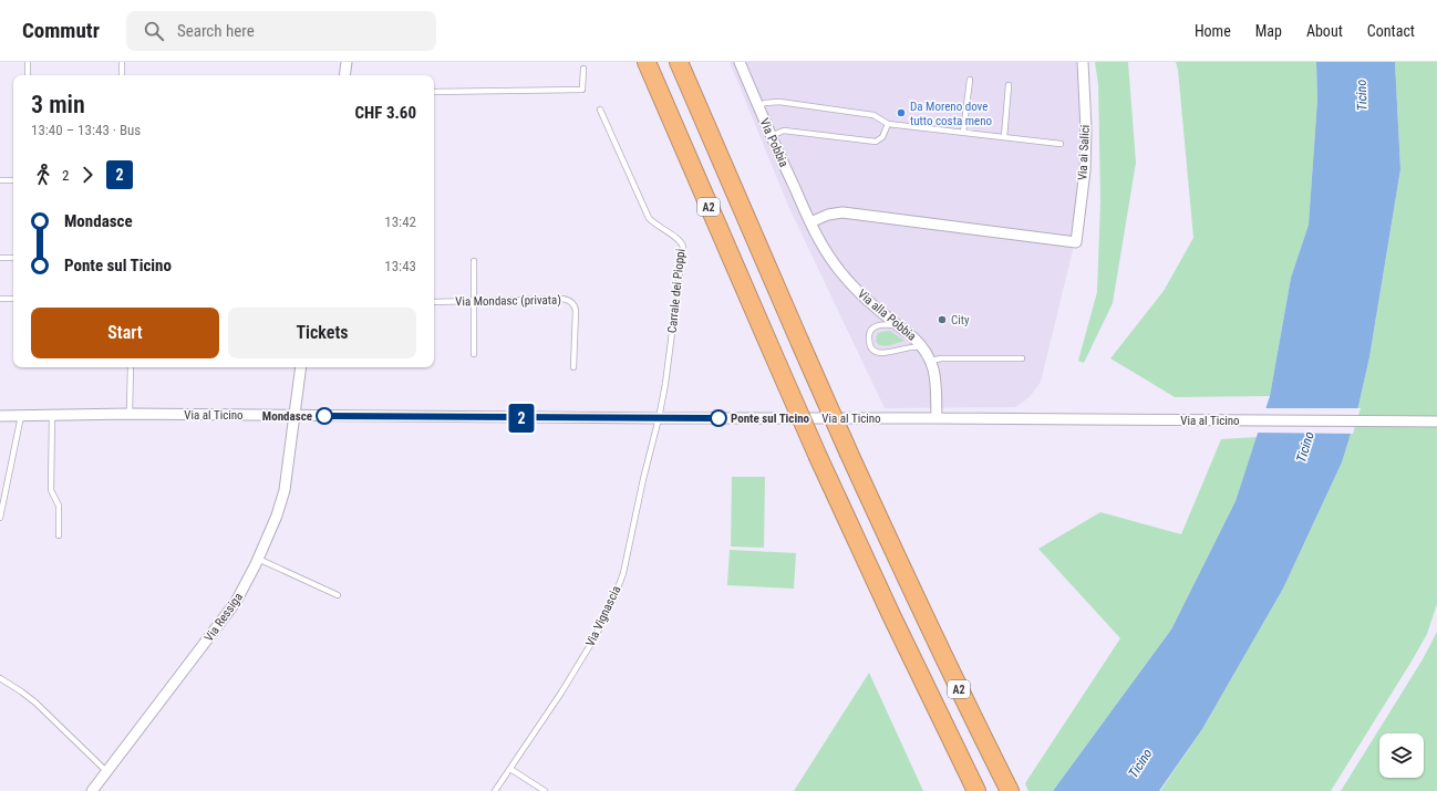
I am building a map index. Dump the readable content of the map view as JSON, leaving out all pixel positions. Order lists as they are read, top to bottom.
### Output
{
  "streets": {
    "highway": ["A2"],
    "street": [
      "Via Pobbia",
      "Via ai Salici",
      "Via alla Pobbia",
      "Via al Ticino",
      "Via Ressiga"
    ],
    "lane": ["Carrale dei Pioppi", "Via Mondasc (privata)", "Via Vignascia"]
  },
  "crossings": [
    ["Via Pobbia", "Via ai Salici"],
    ["Via Pobbia", "Via alla Pobbia"],
    ["Via ai Salici", "Via alla Pobbia"],
    ["Carrale dei Pioppi", "Via al Ticino"],
    ["Carrale dei Pioppi", "Via Vignascia"],
    ["Via al Ticino", "Via Vignascia"],
    ["Via al Ticino", "Via Ressiga"]
  ],
  "water": ["Ticino"],
  "places": [
    "Da Moreno dove tutto costa meno",
    "City",
    "Mondasce",
    "Ponte sul Ticino"
  ],
  "lines": ["bus line 2"],
  "page": {
    "header": "Commutr",
    "search": "Search here",
    "nav": [
      "Home",
      "Map",
      "About",
      "Contact"
    ],
    "on_map": "2",
    "heading": ["3 min", "13:40 – 13:43 · Bus", "CHF 3.60"],
    "legs": ["2", "2"],
    "list": [
      {
        "name": "Mondasce",
        "value": "13:42"
      },
      {
        "name": "Ponte sul Ticino",
        "value": "13:43"
      }
    ],
    "buttons": ["Start", "Tickets"]
  }
}
